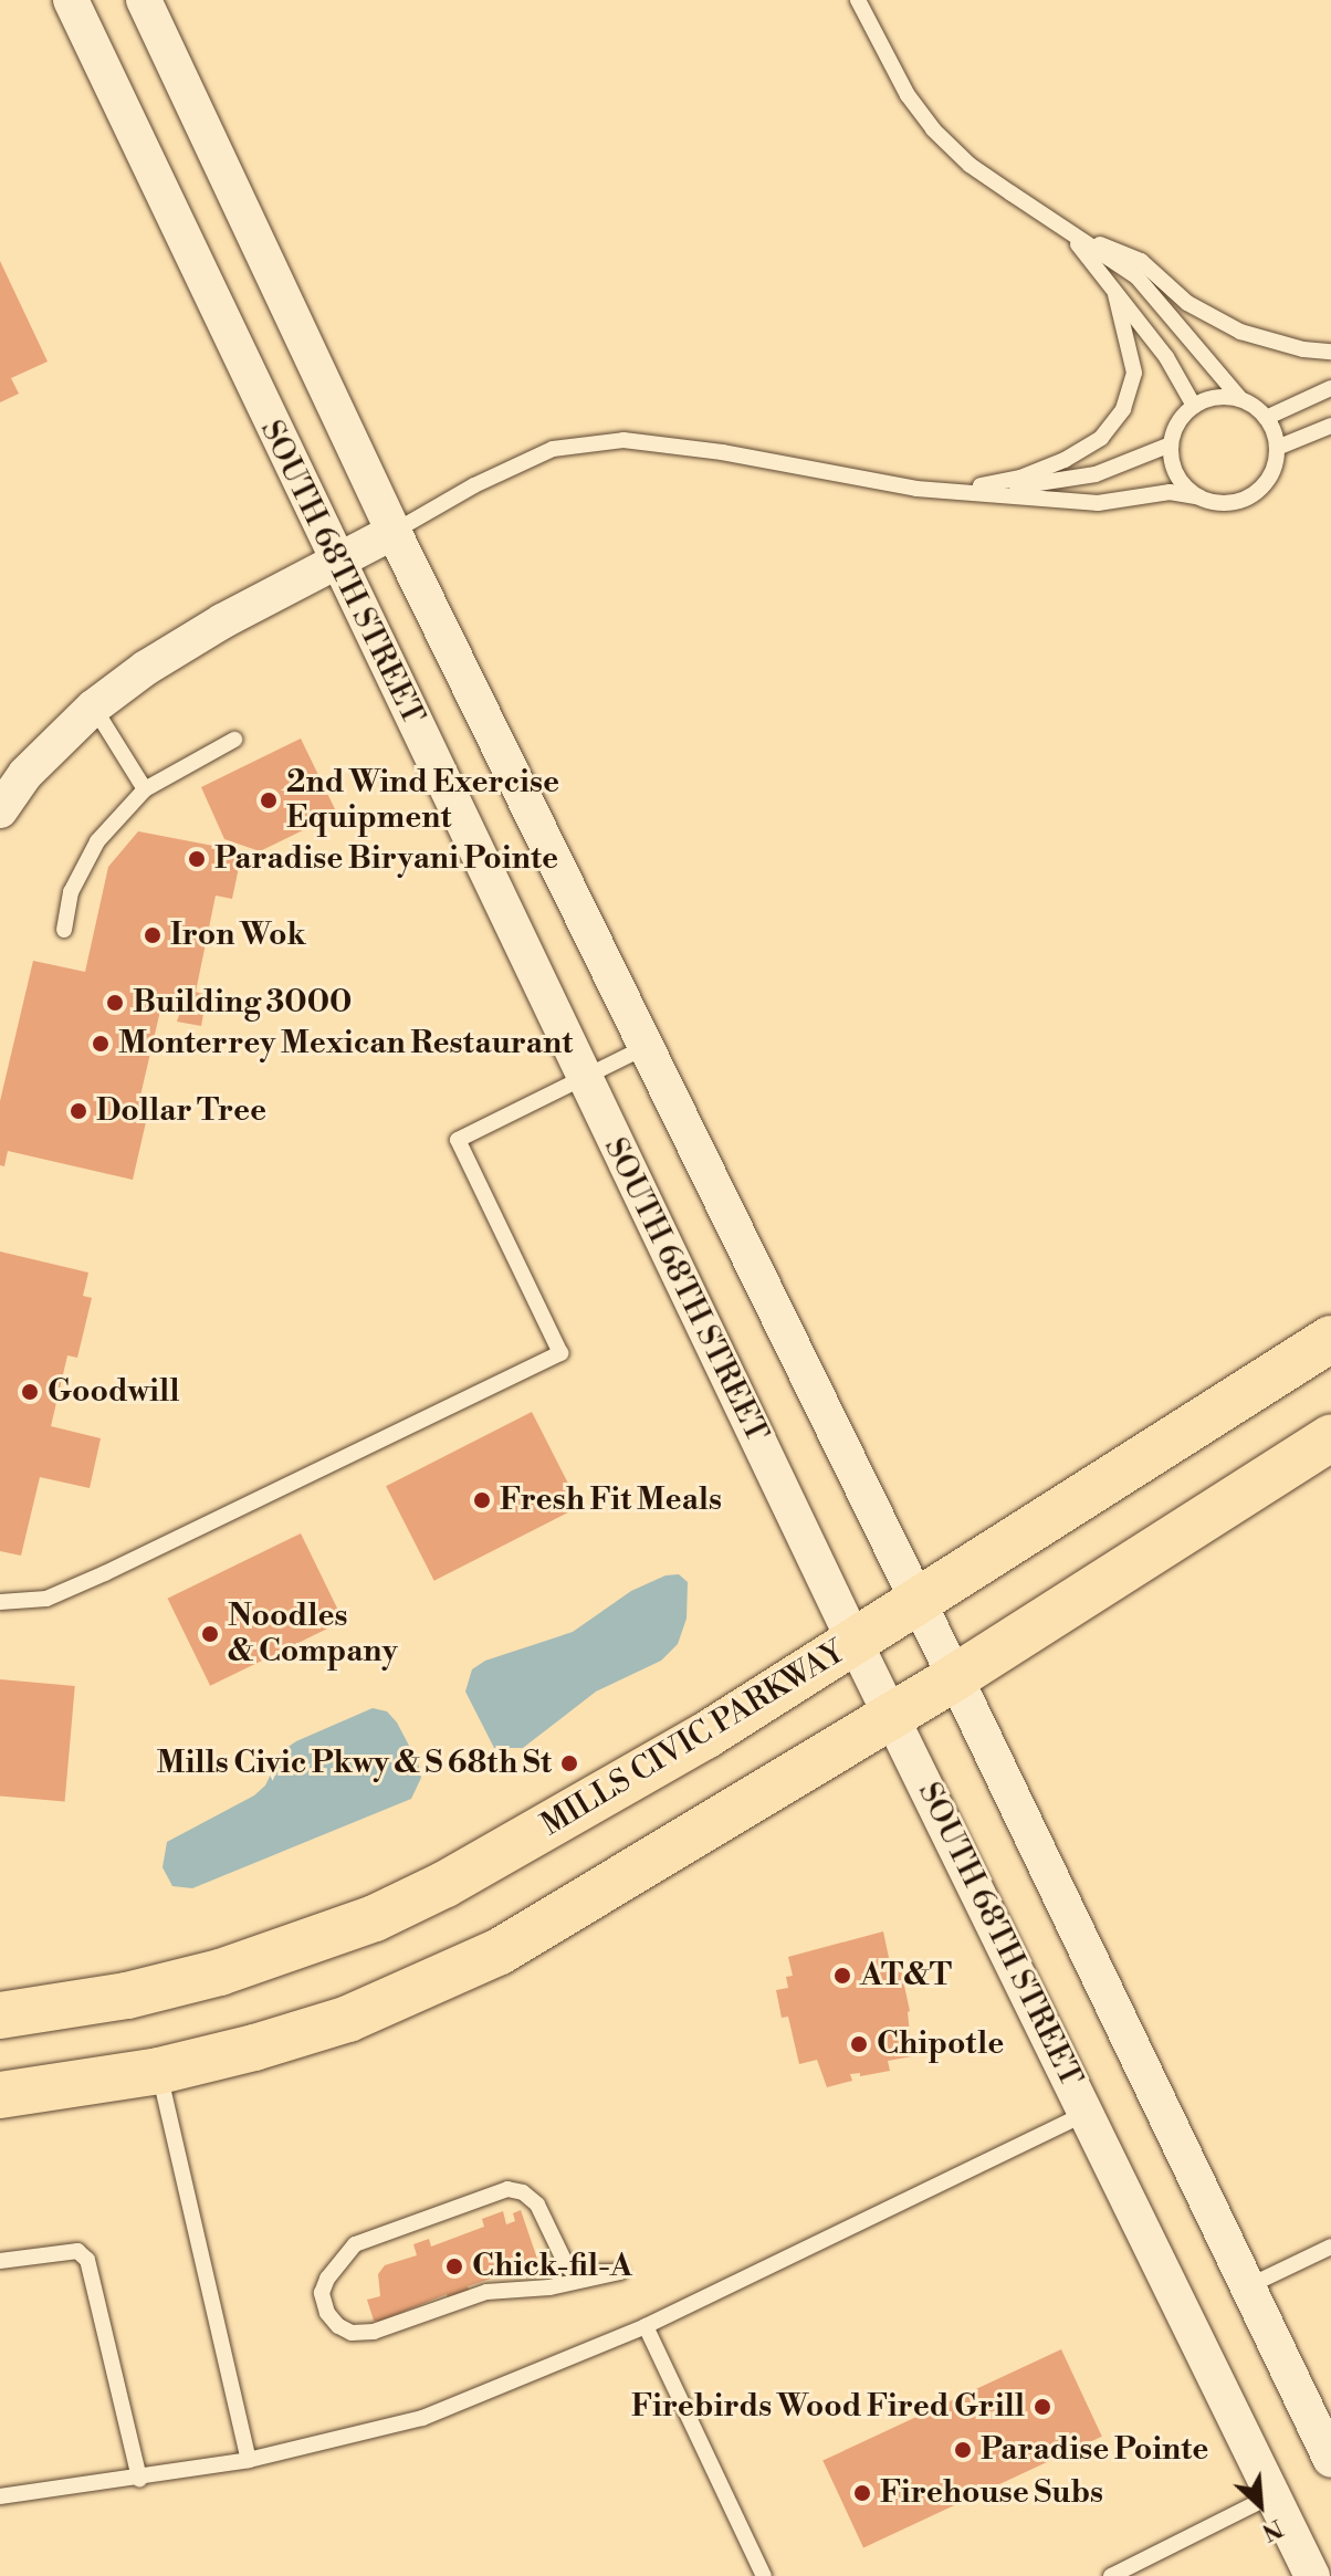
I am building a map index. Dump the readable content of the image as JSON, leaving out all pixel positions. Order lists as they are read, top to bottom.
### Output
{
  "streets": {
    "main road": ["MILLS CIVIC PARKWAY"],
    "street": ["SOUTH 68TH STREET"]
  },
  "crossings": [
    ["SOUTH 68TH STREET", "MILLS CIVIC PARKWAY"]
  ],
  "places": [
    "2nd Wind Exercise Equipment",
    "Paradise Biryani Pointe",
    "Iron Wok",
    "Building 3000",
    "Monterrey Mexican Restaurant",
    "Dollar Tree",
    "Goodwill",
    "Fresh Fit Meals",
    "Noodles & Company",
    "Mills Civic Pkwy & S 68th St",
    "AT&T",
    "Chipotle",
    "Chick-fil-A",
    "Firebirds Wood Fired Grill",
    "Paradise Pointe",
    "Firehouse Subs"
  ],
  "north": "bottom right"
}
